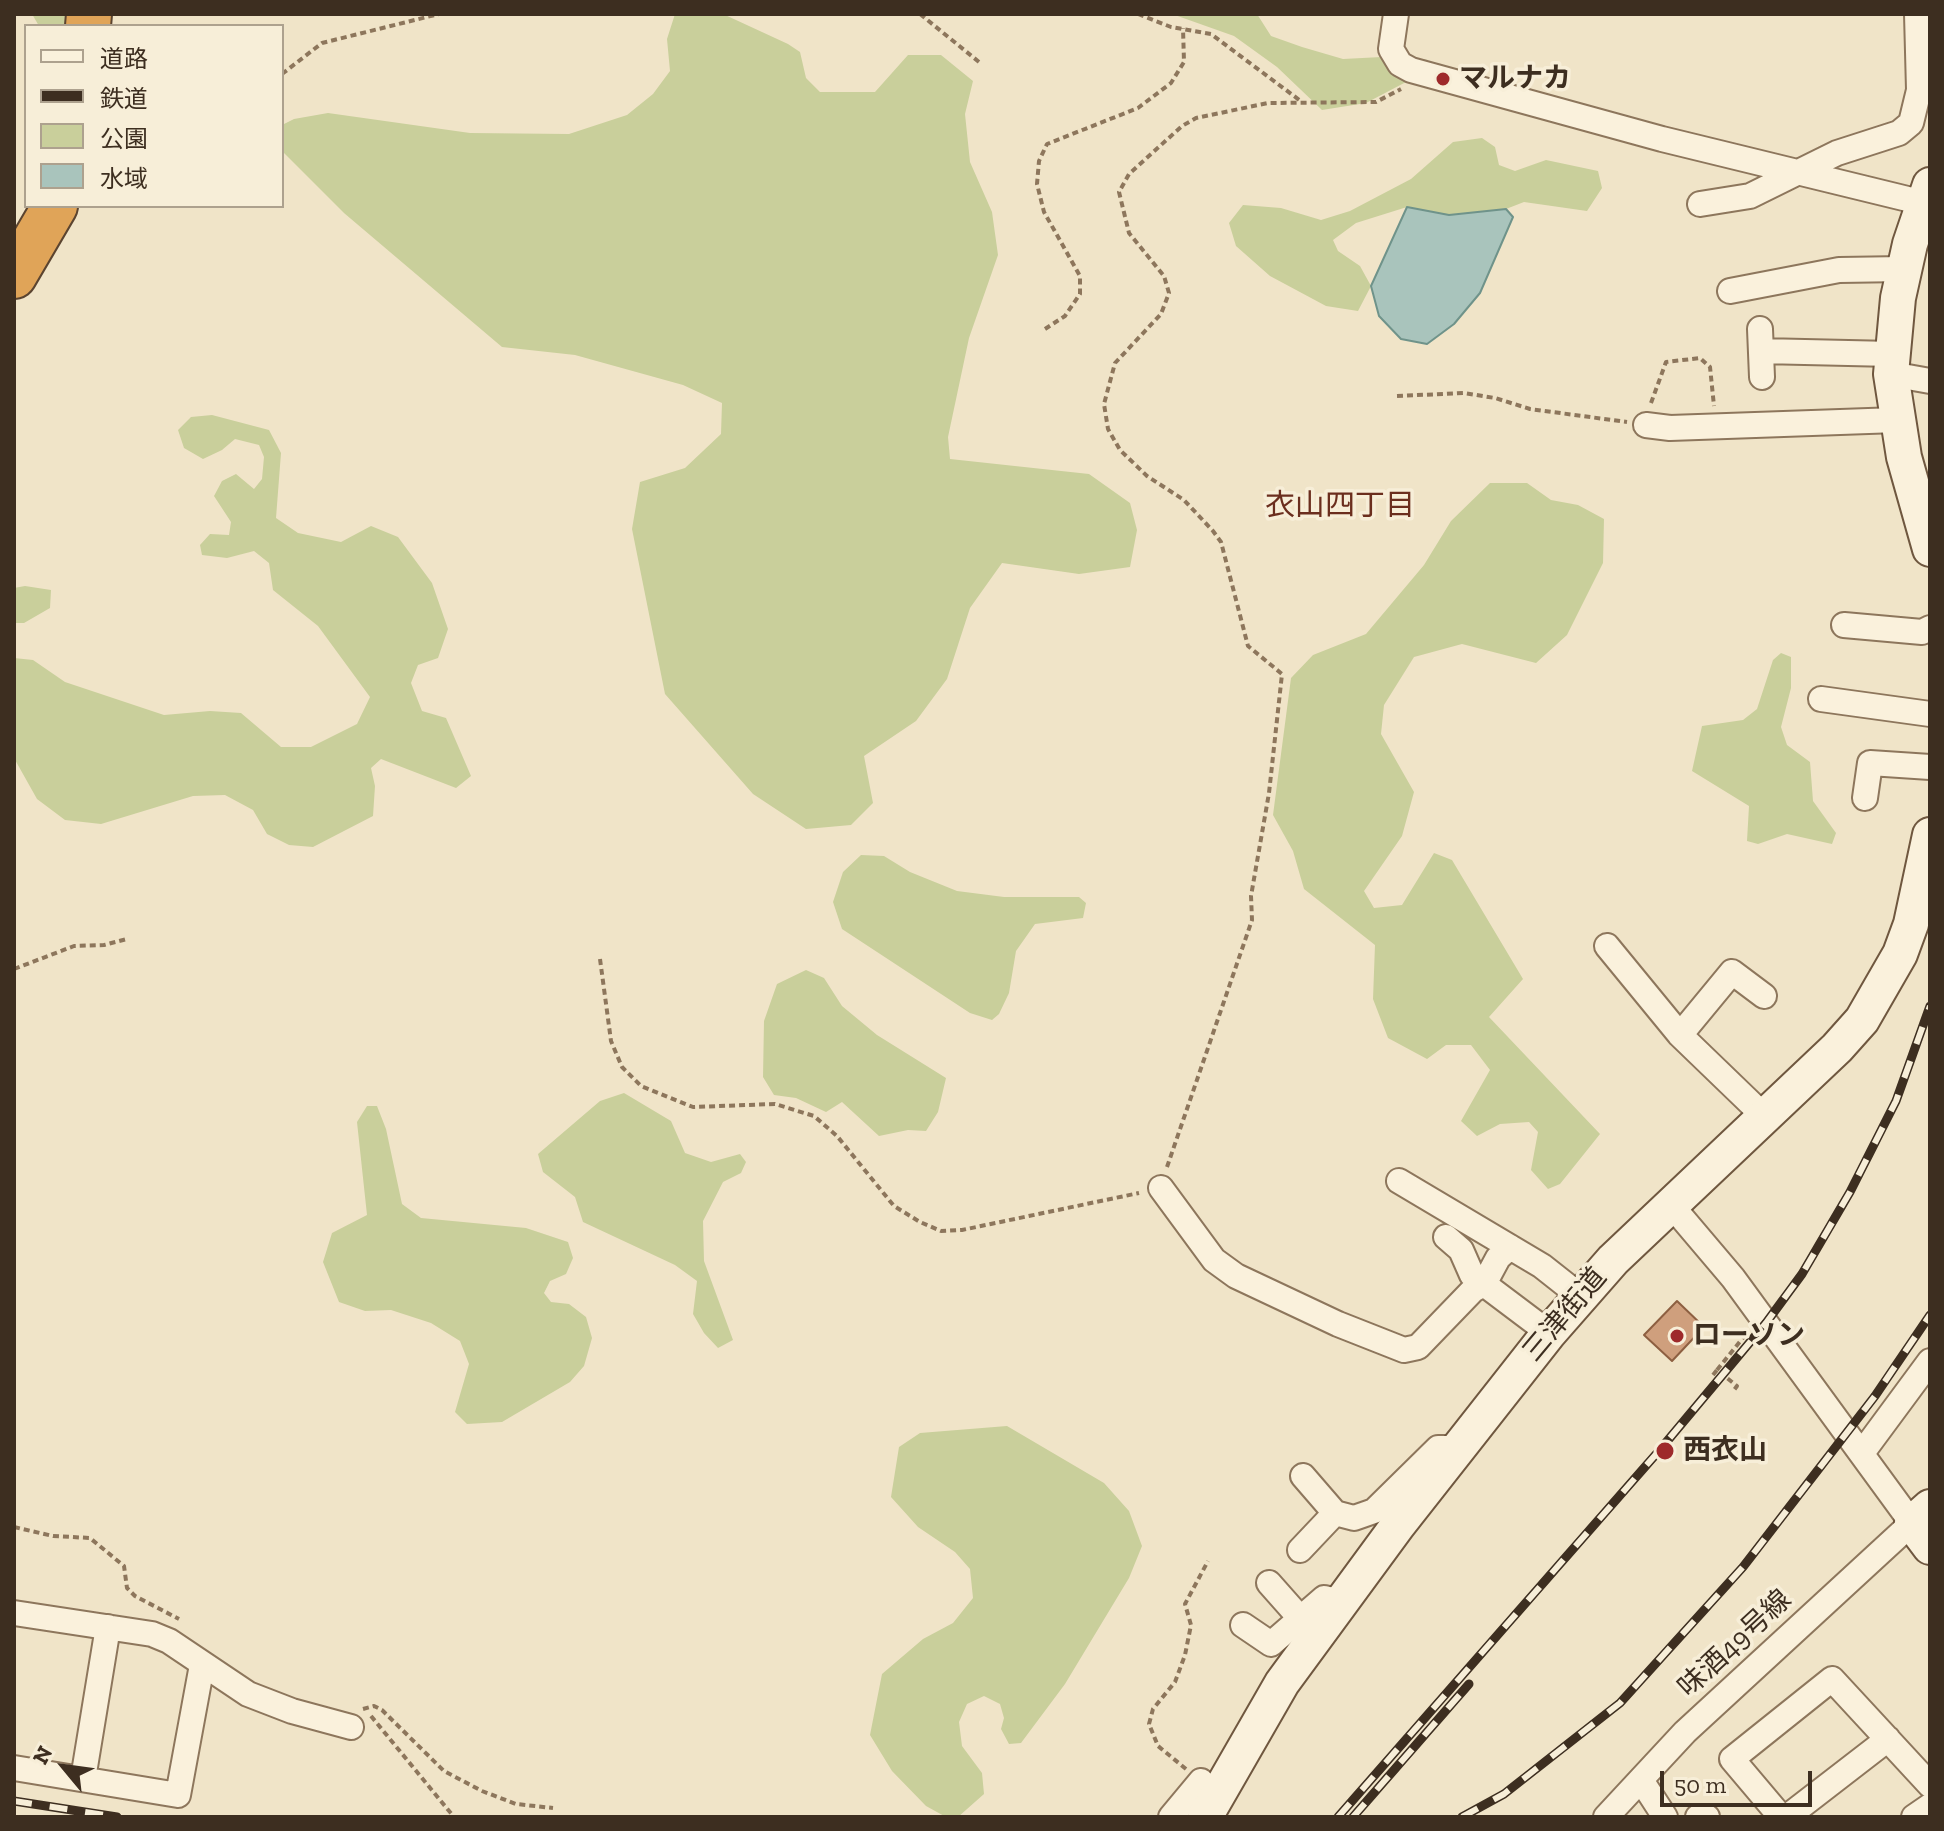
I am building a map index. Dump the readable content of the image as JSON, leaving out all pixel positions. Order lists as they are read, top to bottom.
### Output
{
  "streets": {
    "street": ["三津街道", "味酒49号線"]
  },
  "districts": ["衣山四丁目"],
  "places": ["マルナカ", "ローソン", "西衣山"],
  "legend": [
    "道路",
    "鉄道",
    "公園",
    "水域"
  ],
  "scale_bar": "50 m",
  "north": "top left"
}
